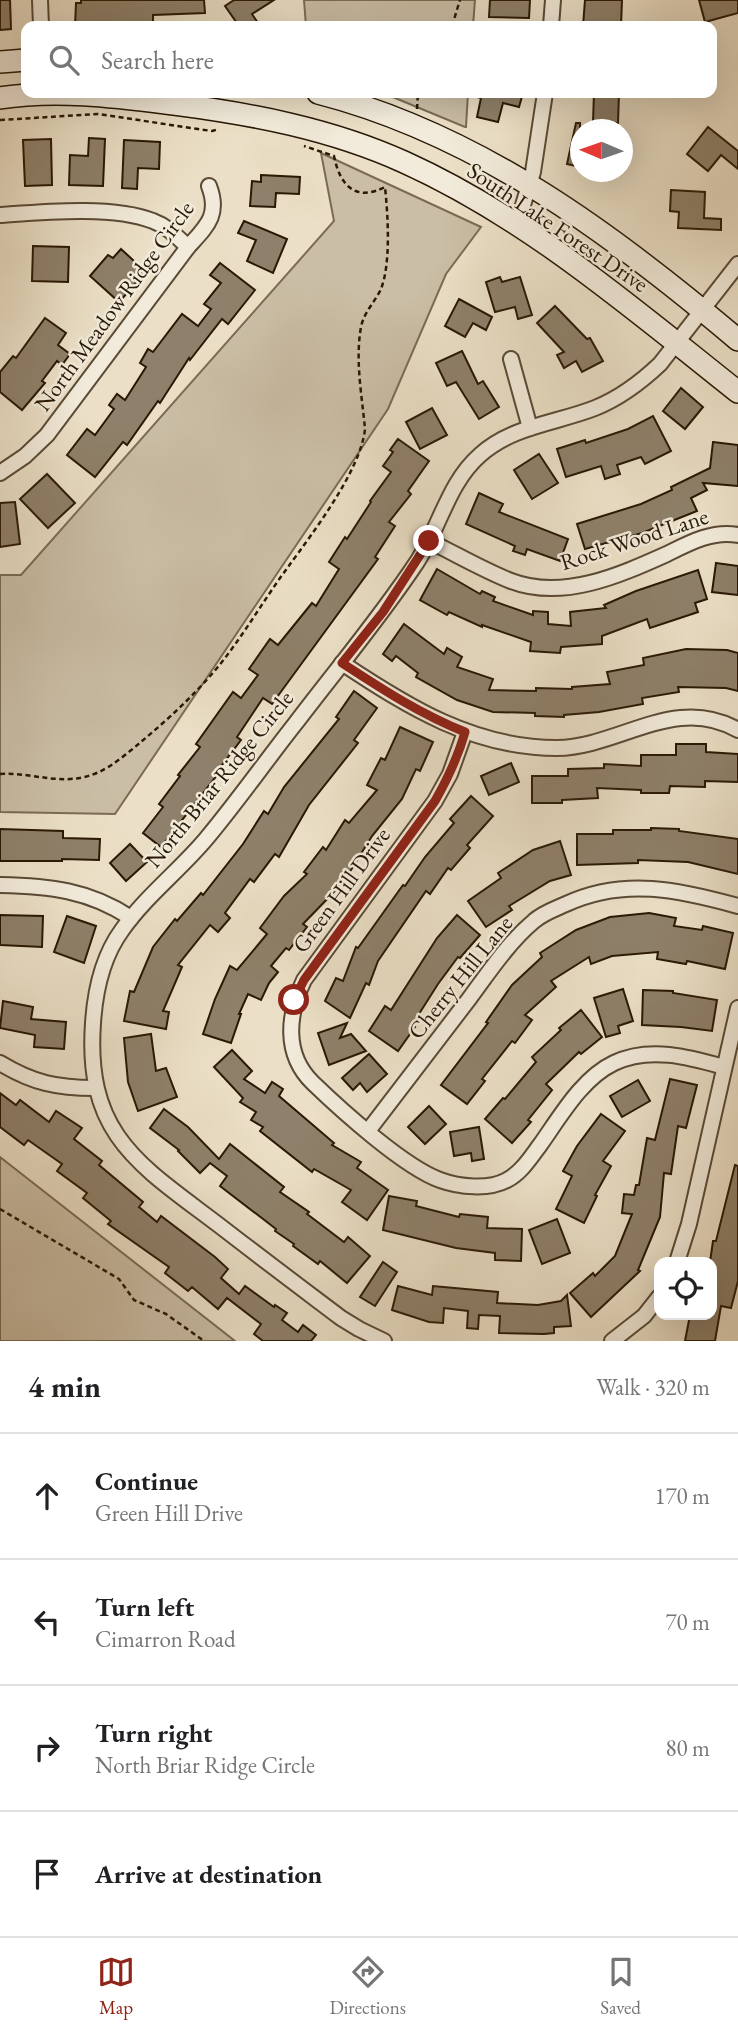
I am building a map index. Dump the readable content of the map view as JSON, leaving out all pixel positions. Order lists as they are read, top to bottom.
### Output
{
  "streets": {
    "main road": ["South Lake Forest Drive"],
    "street": [
      "North Meadow Ridge Circle",
      "Rock Wood Lane",
      "North Briar Ridge Circle",
      "Green Hill Drive",
      "Cherry Hill Lane"
    ]
  },
  "crossings": [
    ["South Lake Forest Drive", "North Briar Ridge Circle"],
    ["Rock Wood Lane", "North Briar Ridge Circle"],
    ["Green Hill Drive", "Cherry Hill Lane"]
  ],
  "north": "left",
  "page": {
    "search": "Search here",
    "heading": ["4 min", "Walk · 320 m"],
    "list": [
      ["Continue", "Green Hill Drive", "170 m"],
      ["Turn left", "Cimarron Road", "70 m"],
      ["Turn right", "North Briar Ridge Circle", "80 m"],
      "Arrive at destination"
    ],
    "nav": ["Map", "Directions", "Saved"]
  }
}
